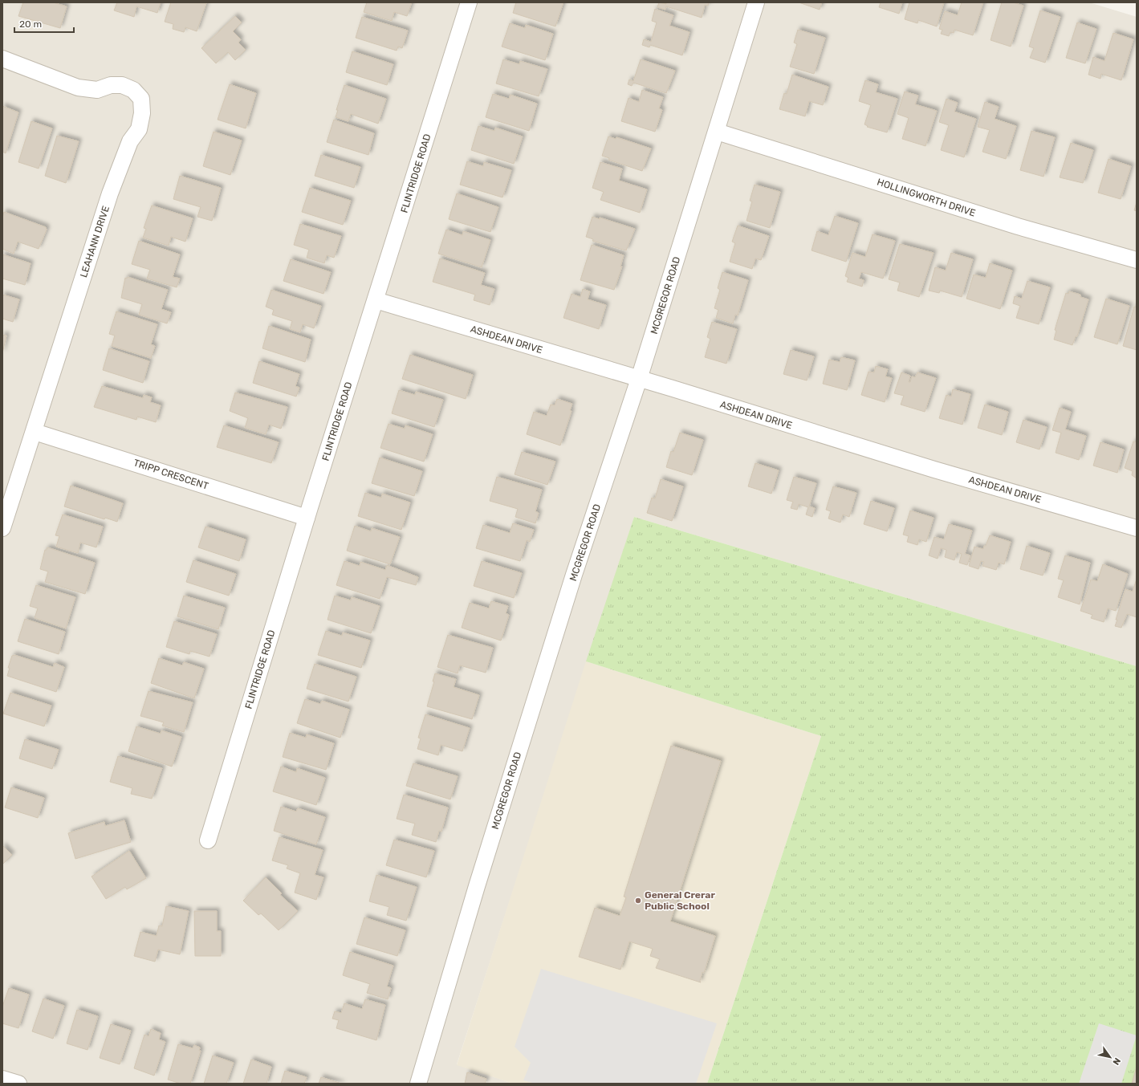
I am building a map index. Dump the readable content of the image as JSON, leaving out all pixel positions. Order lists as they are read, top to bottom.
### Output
{
  "streets": {
    "street": [
      "FLINTRIDGE ROAD",
      "HOLLINGWORTH DRIVE",
      "LEAHANN DRIVE",
      "MCGREGOR ROAD",
      "ASHDEAN DRIVE",
      "TRIPP CRESCENT"
    ]
  },
  "crossings": [
    ["FLINTRIDGE ROAD", "ASHDEAN DRIVE"],
    ["FLINTRIDGE ROAD", "TRIPP CRESCENT"],
    ["HOLLINGWORTH DRIVE", "MCGREGOR ROAD"],
    ["LEAHANN DRIVE", "TRIPP CRESCENT"],
    ["MCGREGOR ROAD", "ASHDEAN DRIVE"]
  ],
  "places": ["General Crerar Public School"],
  "scale_bar": "20 m",
  "north": "bottom right"
}
